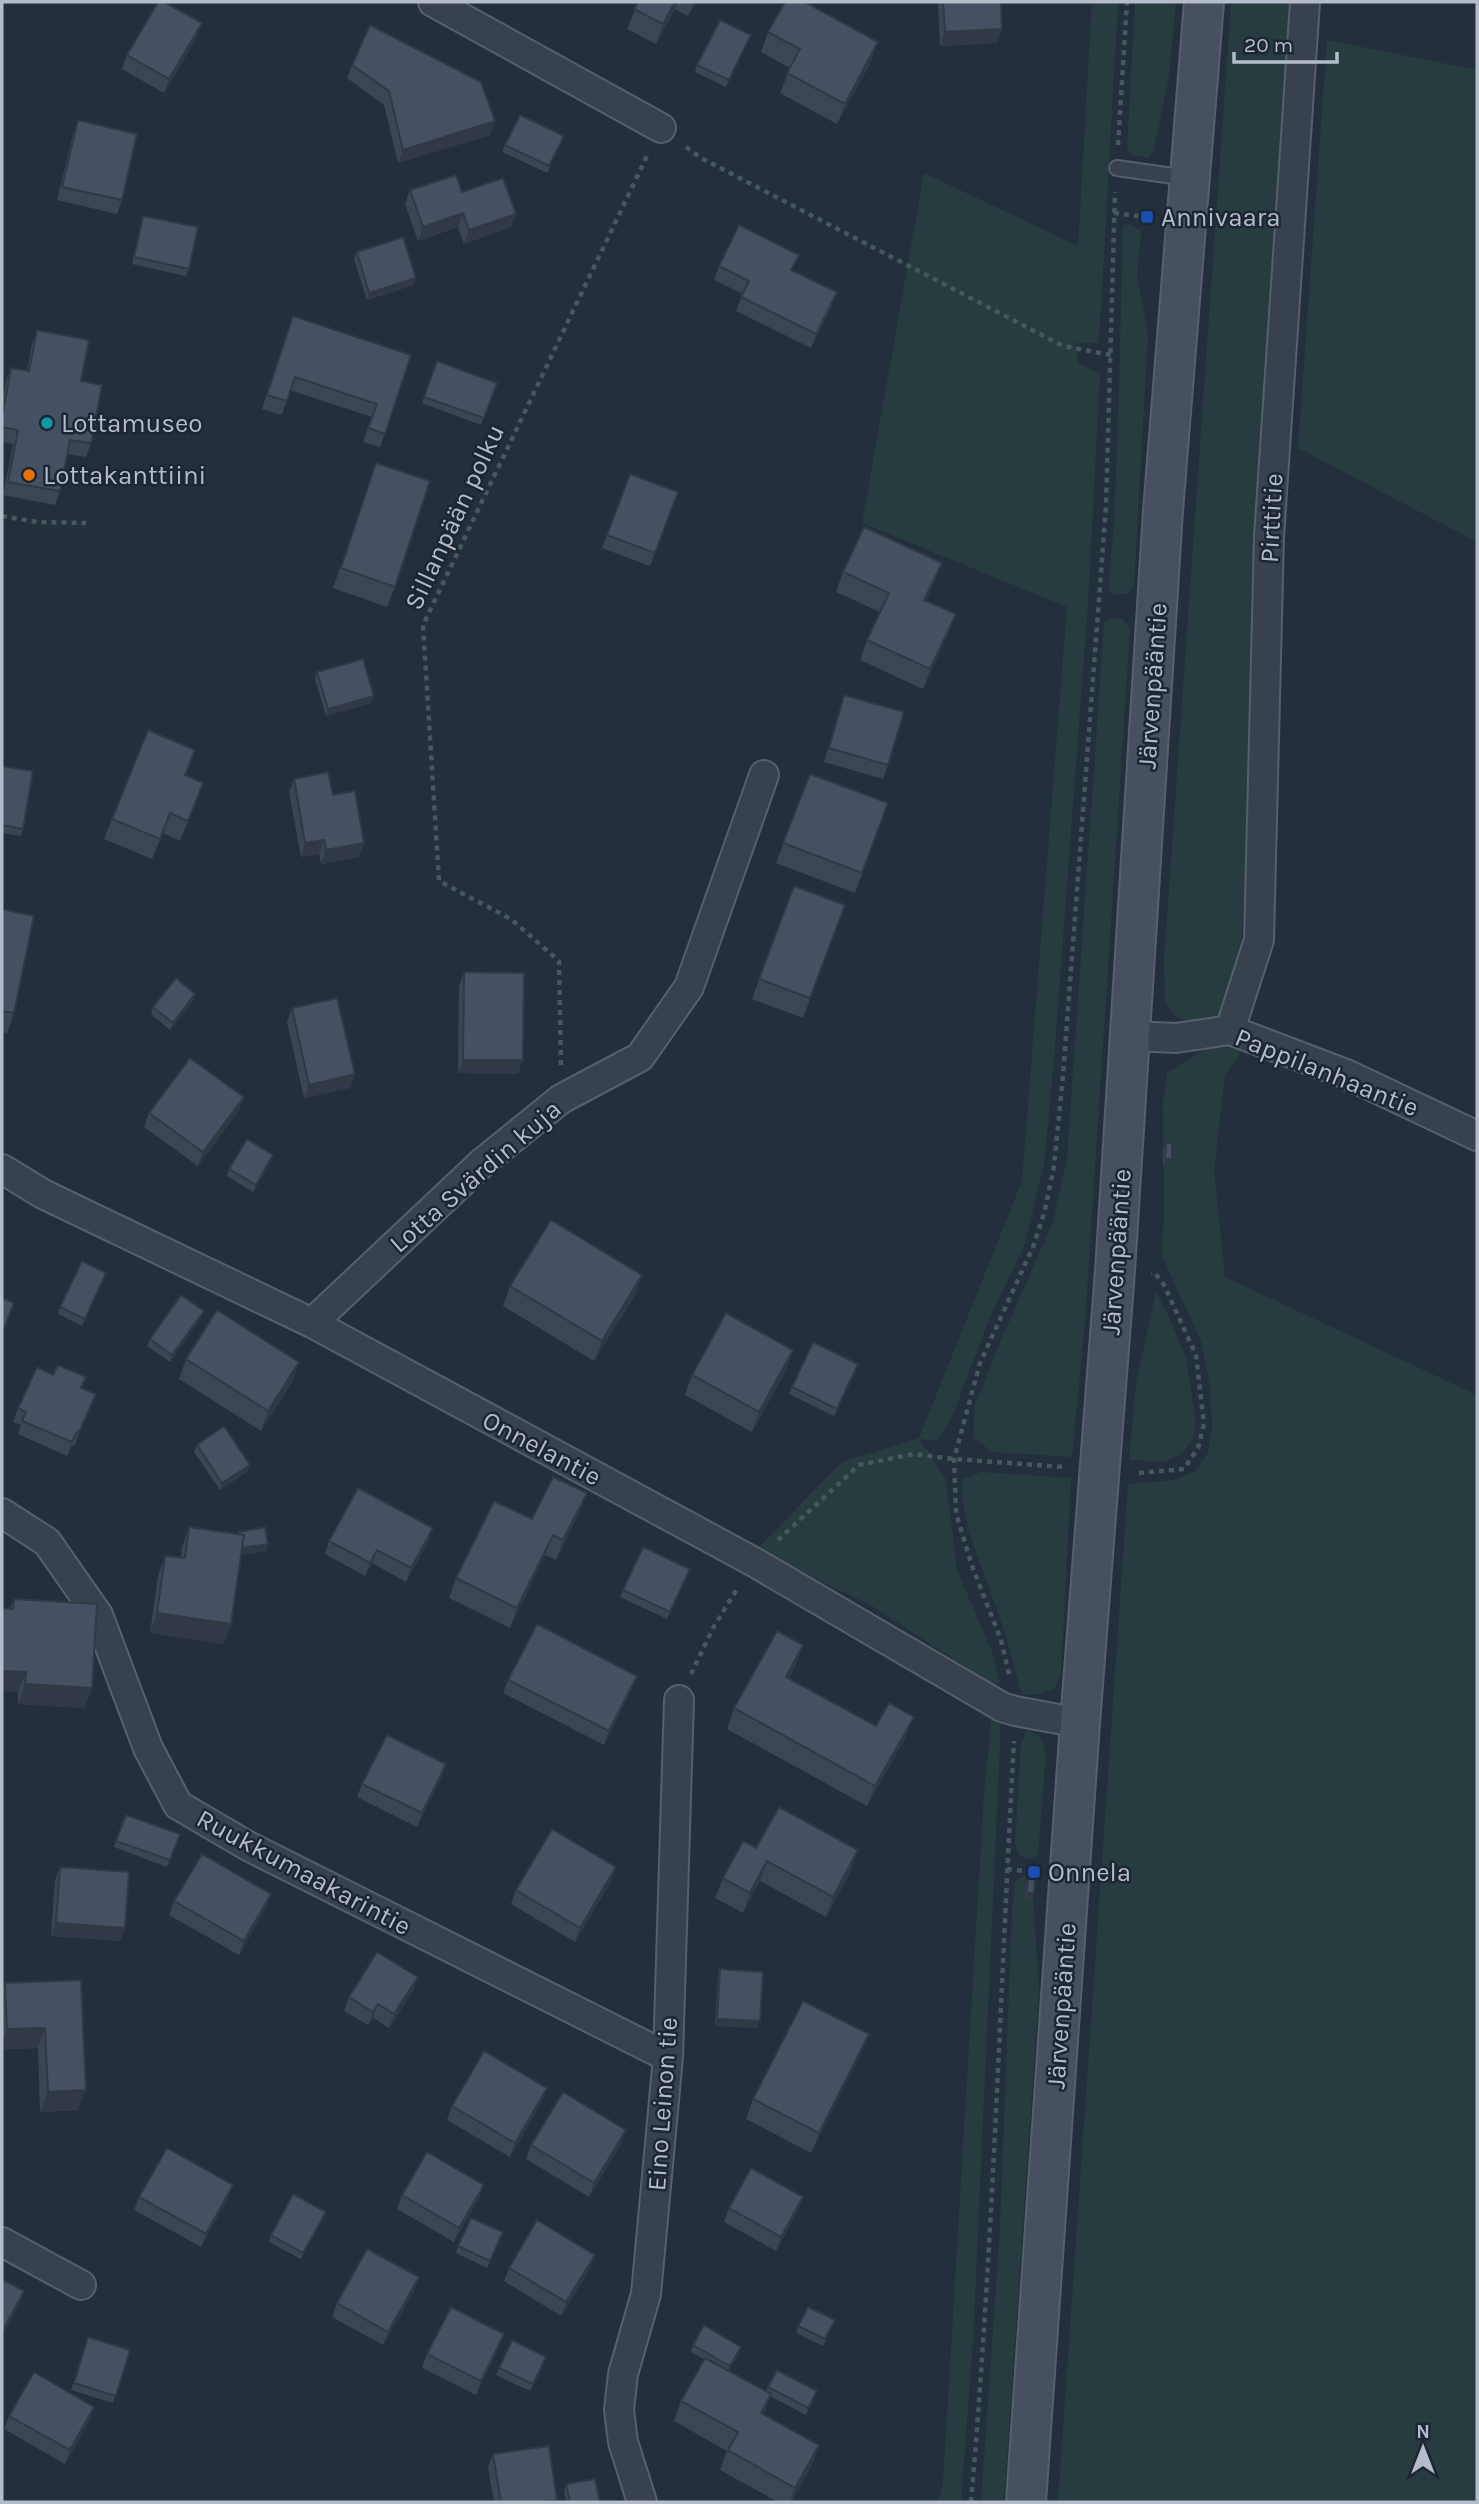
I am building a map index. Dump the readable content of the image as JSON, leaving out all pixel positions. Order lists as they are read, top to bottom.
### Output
{
  "streets": {
    "main road": ["Järvenpääntie"],
    "street": [
      "Pirttitie",
      "Pappilanhaantie",
      "Lotta Svärdin kuja",
      "Onnelantie",
      "Ruukkumaakarintie",
      "Eino Leinon tie"
    ],
    "path": ["Sillanpään polku"]
  },
  "crossings": [
    ["Sillanpään polku", "Lotta Svärdin kuja"],
    ["Pirttitie", "Pappilanhaantie"],
    ["Järvenpääntie", "Pappilanhaantie"],
    ["Järvenpääntie", "Onnelantie"],
    ["Lotta Svärdin kuja", "Onnelantie"],
    ["Ruukkumaakarintie", "Eino Leinon tie"]
  ],
  "places": {
    "transit": ["Annivaara", "Onnela"],
    "other": ["Lottamuseo", "Lottakanttiini"]
  },
  "scale_bar": "20 m",
  "north": "top"
}
